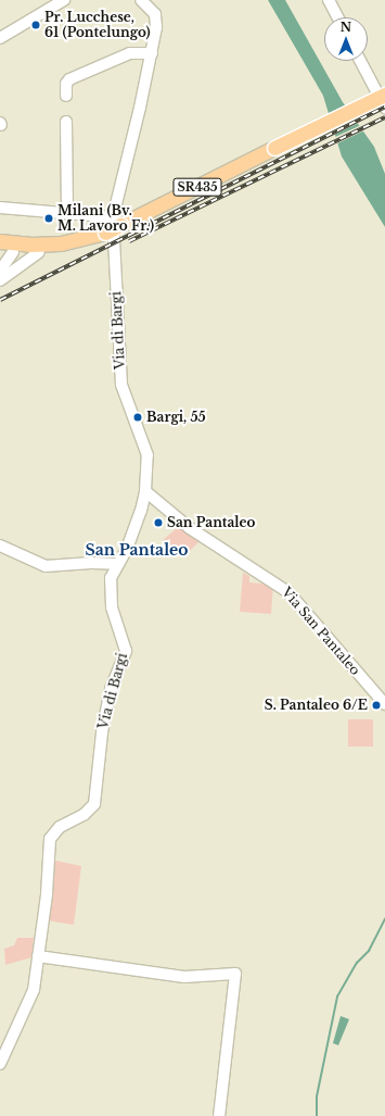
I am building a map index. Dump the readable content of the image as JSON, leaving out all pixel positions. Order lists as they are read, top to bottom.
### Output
{
  "streets": {
    "main road": ["SR435"],
    "street": ["Via di Bargi", "Via San Pantaleo"]
  },
  "crossings": [
    ["SR435", "Via di Bargi"],
    ["Via di Bargi", "Via San Pantaleo"]
  ],
  "districts": ["San Pantaleo"],
  "places": [
    "Pr. Lucchese, 61 (Pontelungo)",
    "Milani (Bv. M. Lavoro Fr.)",
    "Bargi, 55",
    "San Pantaleo",
    "S. Pantaleo 6/E"
  ],
  "north": "top"
}
